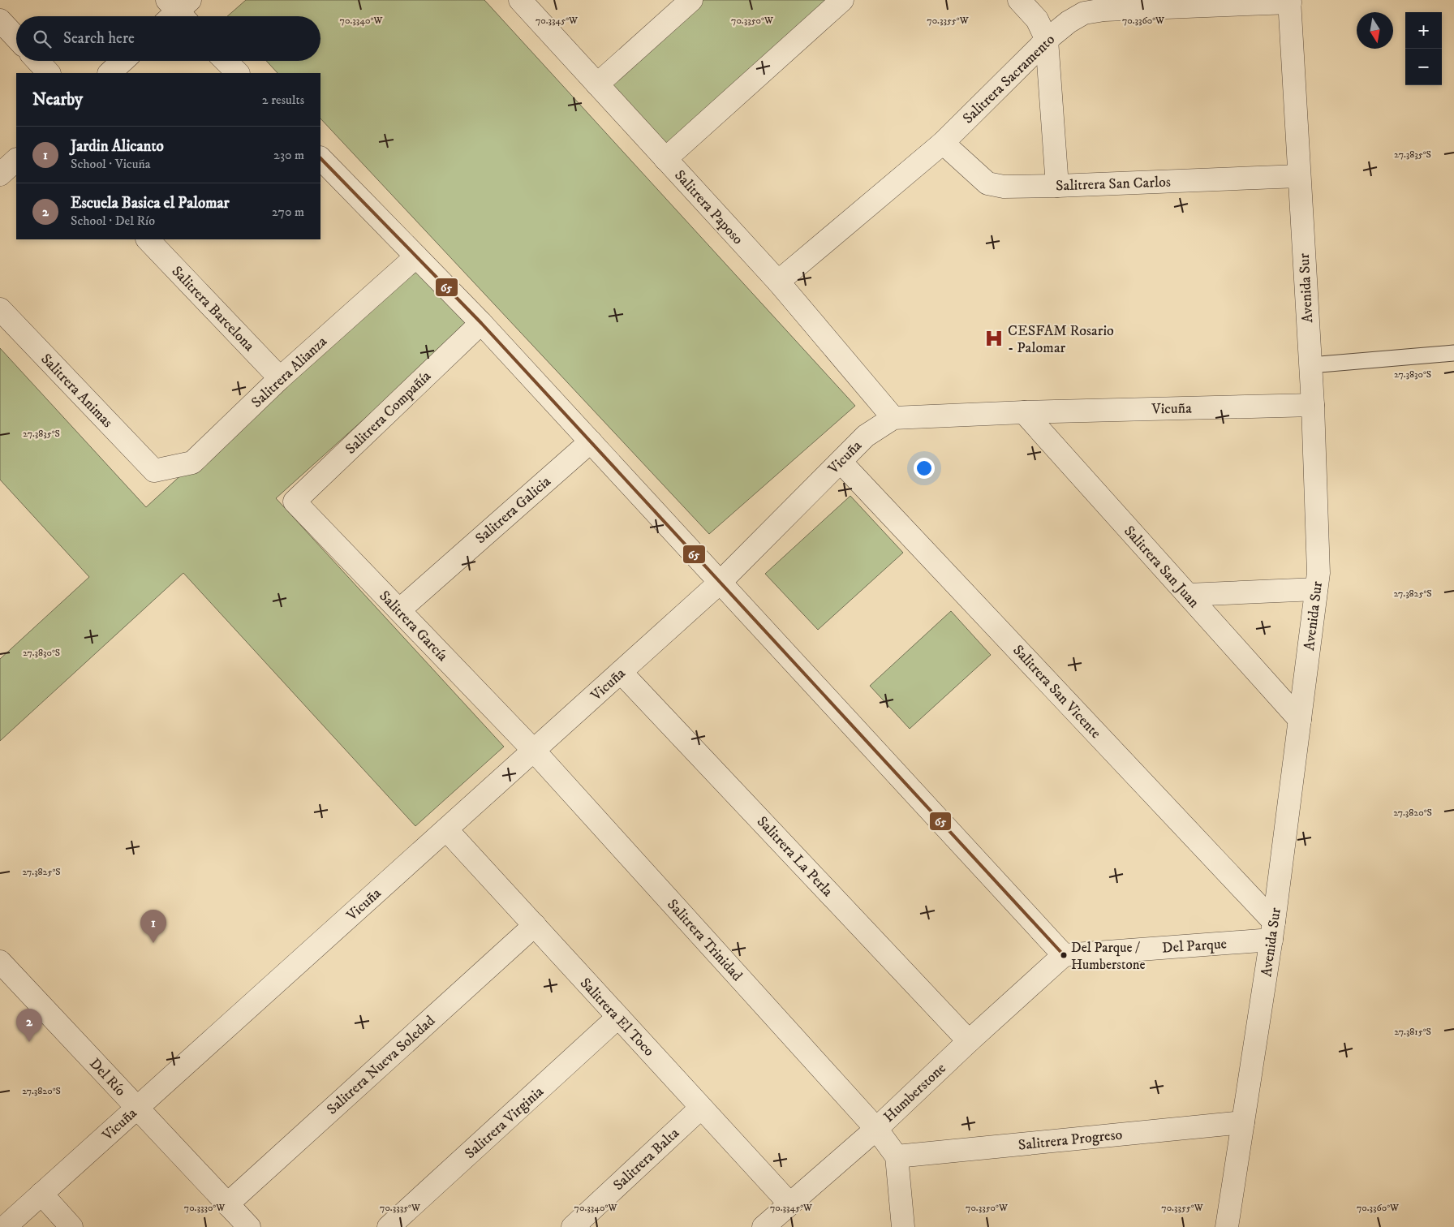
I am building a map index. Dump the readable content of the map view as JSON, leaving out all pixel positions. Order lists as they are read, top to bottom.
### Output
{
  "streets": {
    "street": [
      "Salitrera Sacramento",
      "Salitrera San Carlos",
      "Salitrera Paposo",
      "Avenida Sur",
      "Salitrera Barcelona",
      "Salitrera Alianza",
      "Salitrera Animas",
      "Vicuña",
      "Salitrera Compañía",
      "Salitrera Galicia",
      "Salitrera San Juan",
      "Salitrera García",
      "Salitrera San Vicente",
      "Salitrera La Perla",
      "Salitrera Trinidad",
      "Del Parque",
      "Salitrera El Toco",
      "Salitrera Nueva Soledad",
      "Del Río",
      "Humberstone",
      "Salitrera Virginia",
      "Salitrera Progreso",
      "Salitrera Balta"
    ]
  },
  "crossings": [
    ["Salitrera Sacramento", "Salitrera San Carlos"],
    ["Salitrera Sacramento", "Salitrera Paposo"],
    ["Salitrera Sacramento", "Avenida Sur"],
    ["Salitrera San Carlos", "Avenida Sur"],
    ["Salitrera Paposo", "Vicuña"],
    ["Avenida Sur", "Vicuña"],
    ["Avenida Sur", "Salitrera San Juan"],
    ["Avenida Sur", "Salitrera San Vicente"],
    ["Avenida Sur", "Del Parque"],
    ["Avenida Sur", "Salitrera Progreso"],
    ["Salitrera Barcelona", "Salitrera Alianza"],
    ["Salitrera Alianza", "Salitrera Animas"],
    ["Vicuña", "Salitrera San Juan"],
    ["Vicuña", "Salitrera García"],
    ["Vicuña", "Salitrera San Vicente"],
    ["Vicuña", "Salitrera La Perla"],
    ["Vicuña", "Salitrera Trinidad"],
    ["Vicuña", "Salitrera El Toco"],
    ["Vicuña", "Del Río"],
    ["Salitrera Compañía", "Salitrera García"],
    ["Salitrera Galicia", "Salitrera García"],
    ["Salitrera García", "Salitrera Trinidad"],
    ["Salitrera San Vicente", "Del Parque"],
    ["Salitrera La Perla", "Humberstone"],
    ["Salitrera Trinidad", "Humberstone"],
    ["Salitrera Trinidad", "Salitrera Progreso"],
    ["Del Parque", "Humberstone"],
    ["Salitrera El Toco", "Salitrera Nueva Soledad"],
    ["Salitrera El Toco", "Humberstone"],
    ["Salitrera El Toco", "Salitrera Virginia"],
    ["Salitrera El Toco", "Salitrera Balta"],
    ["Salitrera Nueva Soledad", "Del Río"]
  ],
  "places": {
    "hospital": ["CESFAM Rosario - Palomar"],
    "other": ["Del Parque / Humberstone"]
  },
  "lines": ["transit line 65"],
  "north": "bottom",
  "page": {
    "map_buttons": ["+", "−"],
    "search": "Search here",
    "heading": ["Nearby", "2 results"],
    "list": [
      {
        "mark": "1",
        "name": "Jardin Alicanto",
        "note": "School · Vicuña",
        "value": "230 m"
      },
      {
        "mark": "2",
        "name": "Escuela Basica el Palomar",
        "note": "School · Del Río",
        "value": "270 m"
      }
    ],
    "pins": ["1", "2"]
  },
  "coordinates": [
    "70.3340°W",
    "70.3345°W",
    "70.3350°W",
    "70.3355°W",
    "70.3360°W",
    "27.3835°S",
    "27.3830°S",
    "27.3825°S",
    "27.3820°S",
    "27.3815°S",
    "70.3330°W",
    "70.3335°W"
  ]
}
